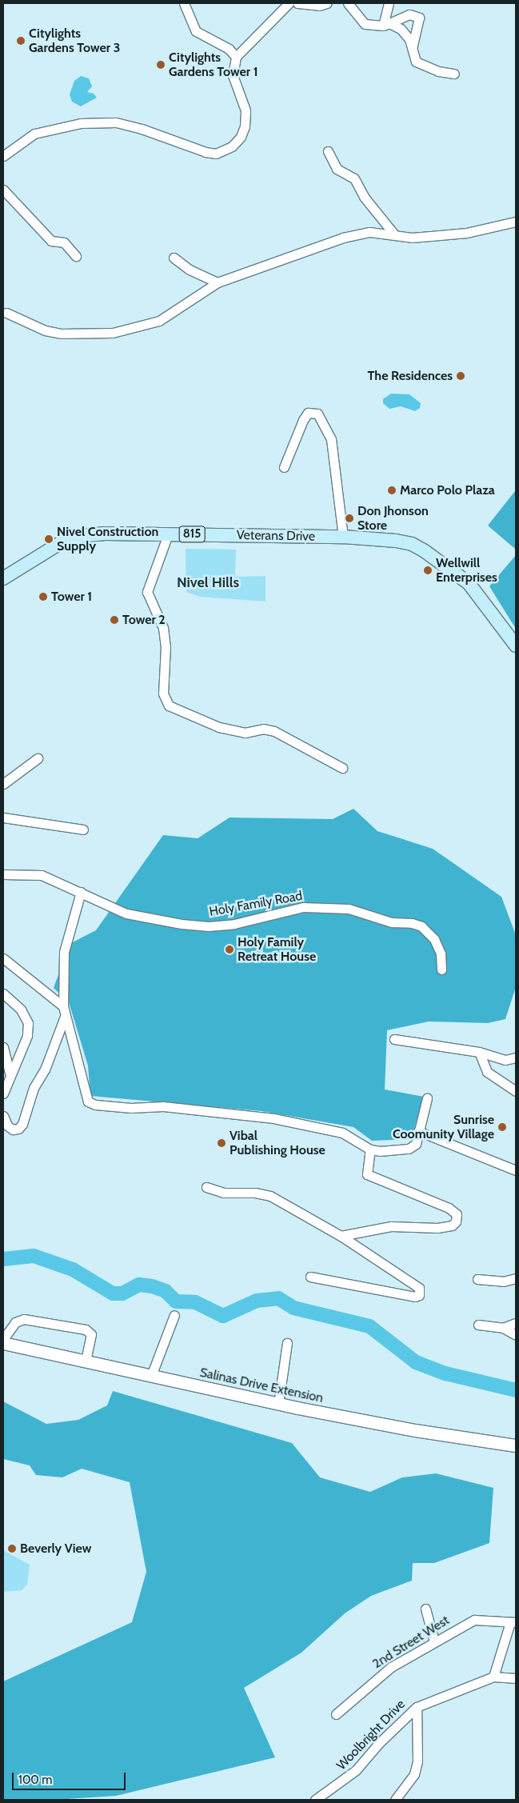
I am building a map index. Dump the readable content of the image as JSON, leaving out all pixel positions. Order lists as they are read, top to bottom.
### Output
{
  "streets": {
    "main road": ["815", "Veterans Drive"],
    "street": [
      "Holy Family Road",
      "Salinas Drive Extension",
      "2nd Street West",
      "Woolbright Drive"
    ]
  },
  "districts": ["Nivel Hills"],
  "places": [
    "Citylights Gardens Tower 3",
    "Citylights Gardens Tower 1",
    "The Residences",
    "Marco Polo Plaza",
    "Don Jhonson Store",
    "Nivel Construction Supply",
    "Wellwill Enterprises",
    "Tower 1",
    "Tower 2",
    "Holy Family Retreat House",
    "Sunrise Coomunity Village",
    "Vibal Publishing House",
    "Beverly View"
  ],
  "scale_bar": "100 m"
}
